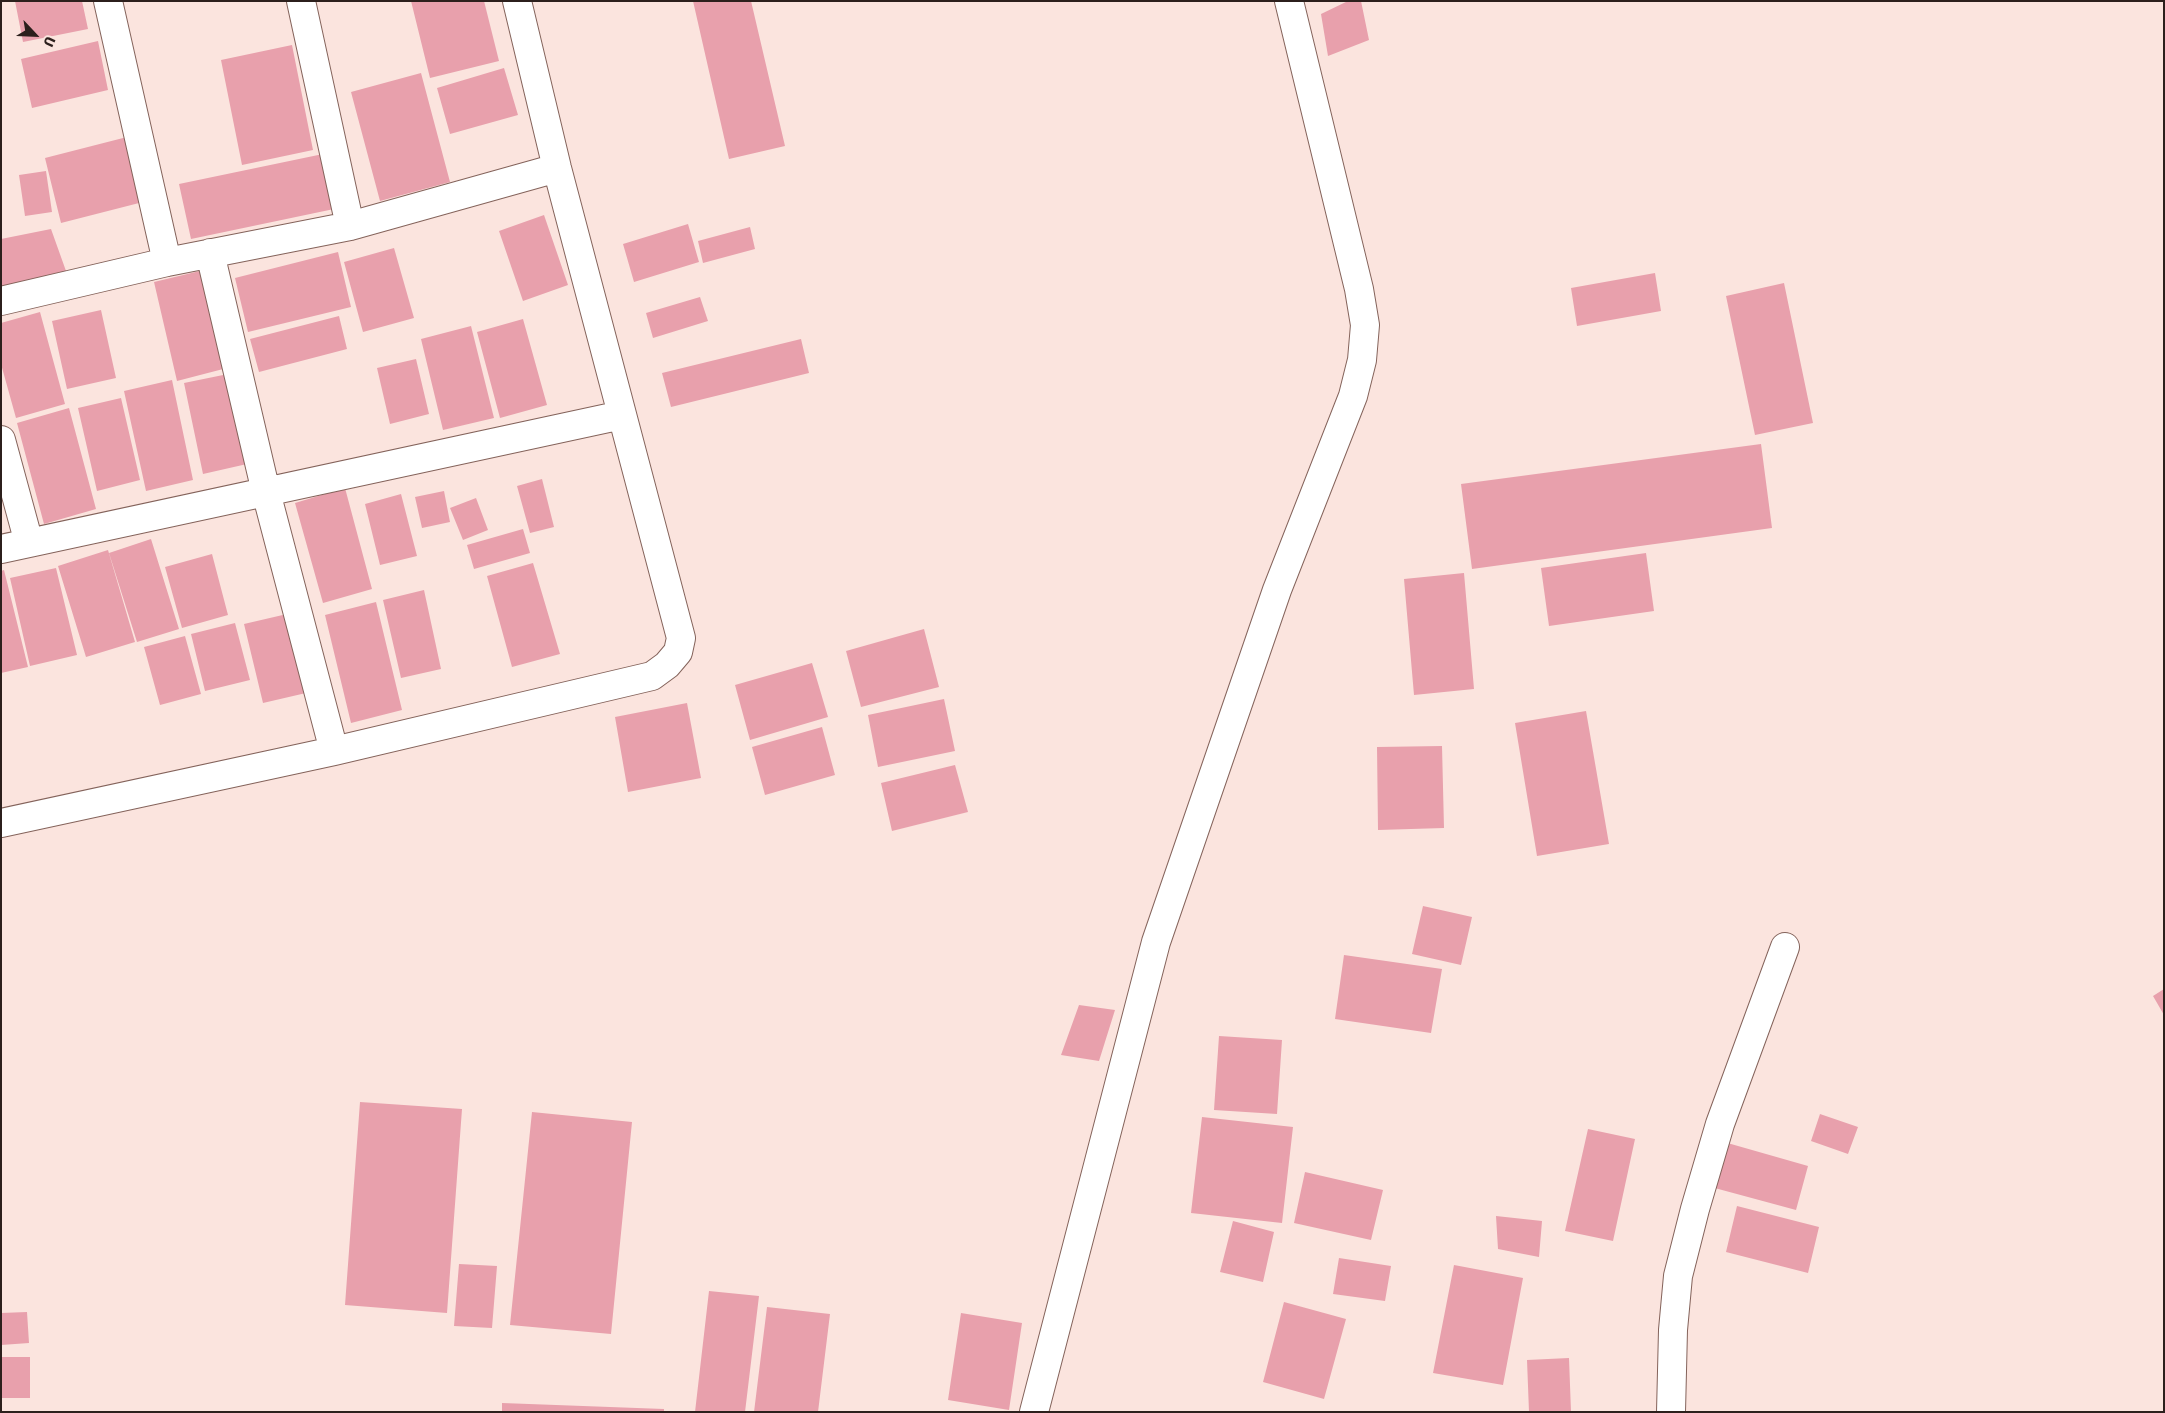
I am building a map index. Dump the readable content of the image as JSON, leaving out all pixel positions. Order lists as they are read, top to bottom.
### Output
{
  "north": "bottom right"
}
